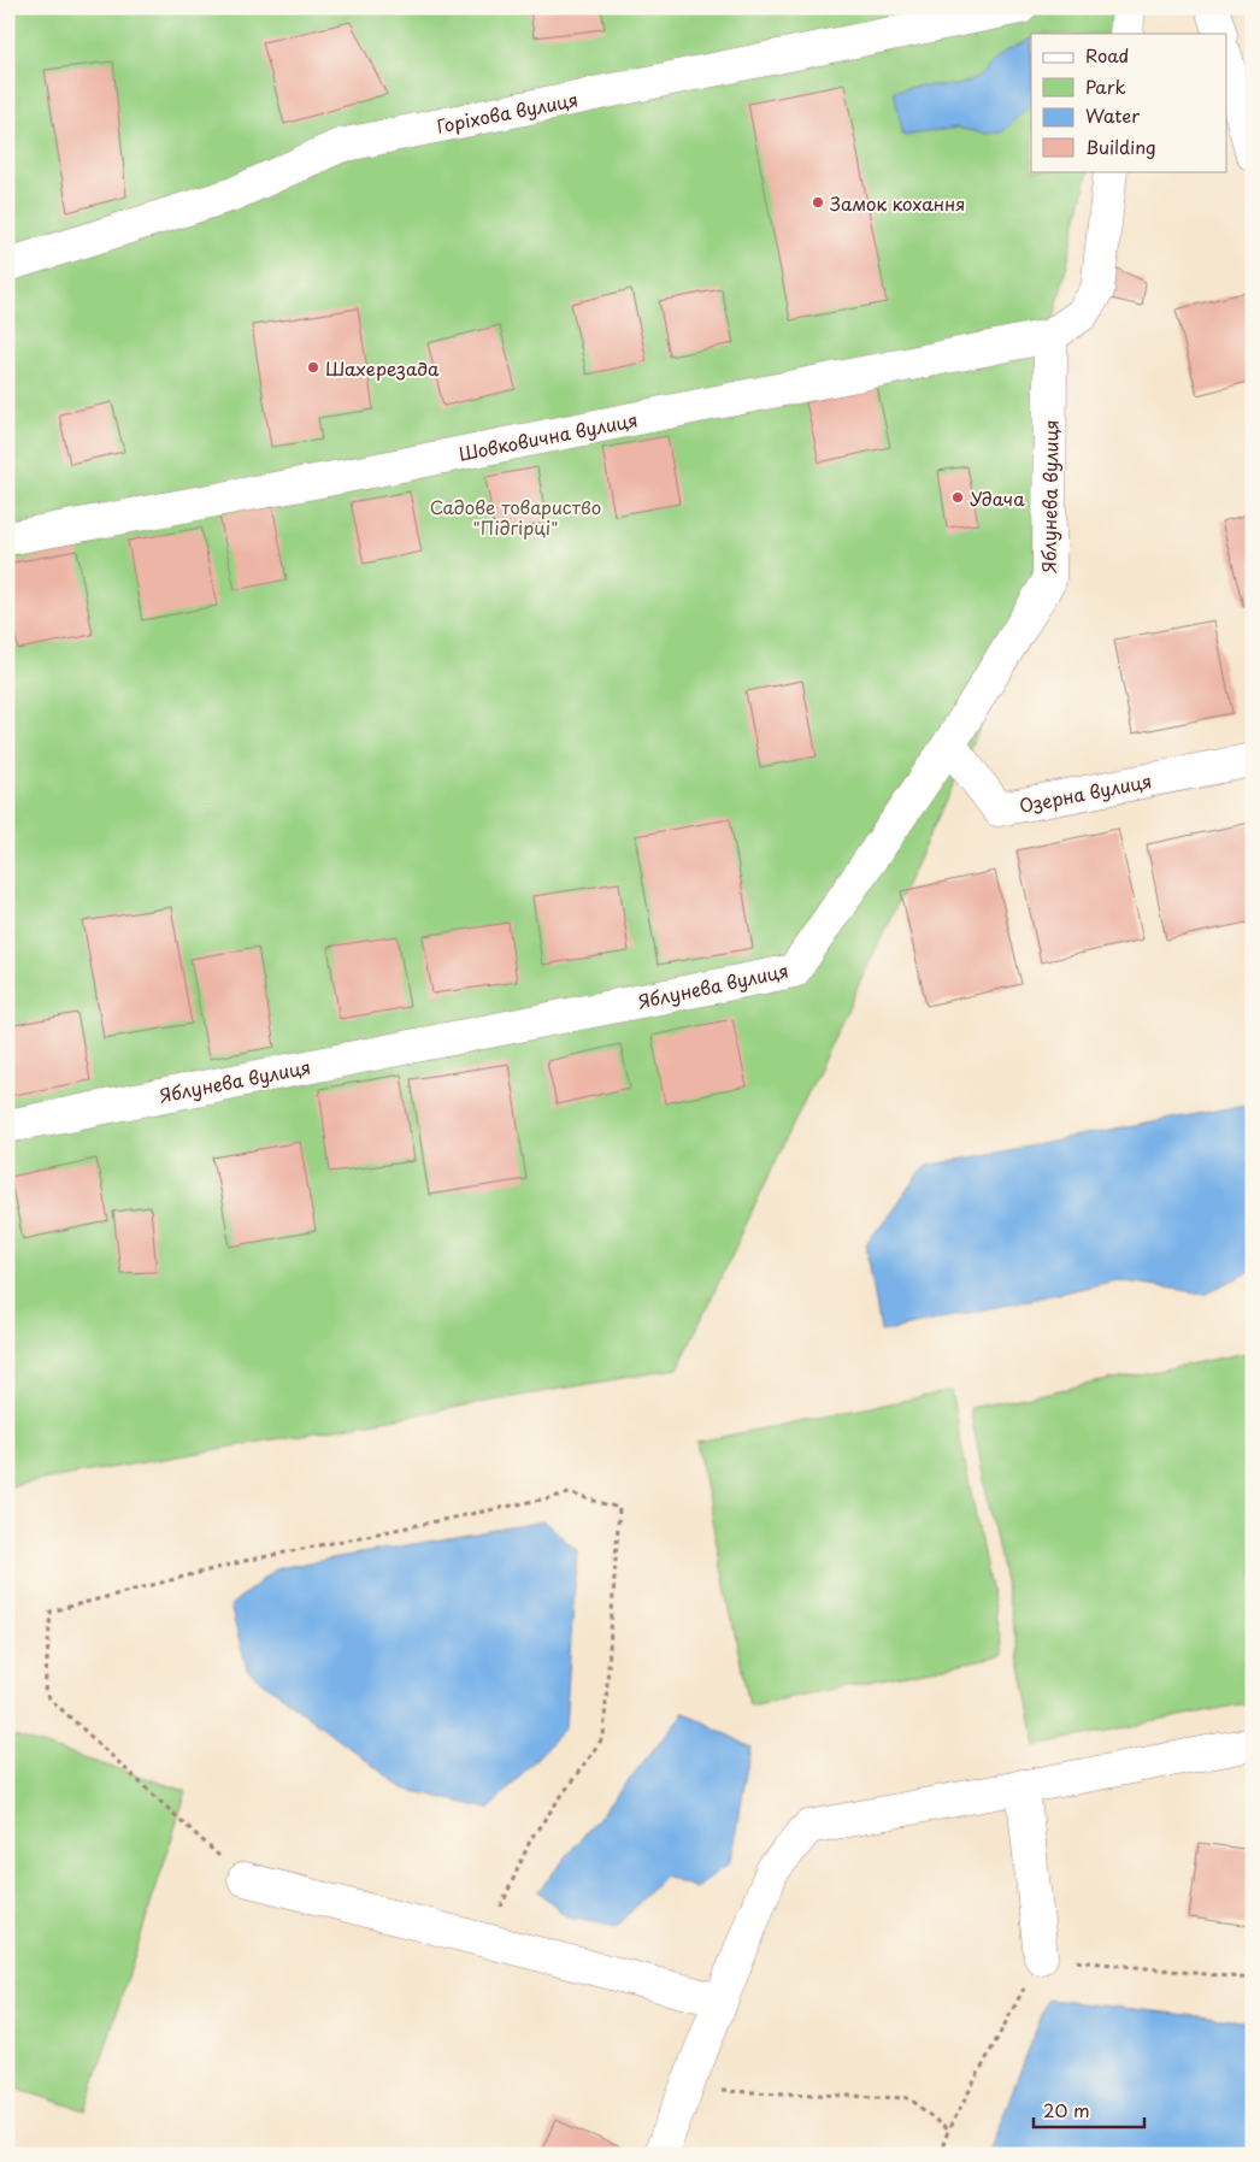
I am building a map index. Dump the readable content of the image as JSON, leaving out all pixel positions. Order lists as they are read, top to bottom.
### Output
{
  "streets": {
    "street": [
      "Горіхова вулиця",
      "Шовковична вулиця",
      "Яблунева вулиця",
      "Озерна вулиця"
    ]
  },
  "crossings": [
    ["Шовковична вулиця", "Яблунева вулиця"],
    ["Яблунева вулиця", "Озерна вулиця"]
  ],
  "parks": ["Садове товариство \"Підгірці\""],
  "places": ["Замок кохання", "Шахерезада", "Удача"],
  "legend": [
    "Road",
    "Park",
    "Water",
    "Building"
  ],
  "scale_bar": "20 m"
}
